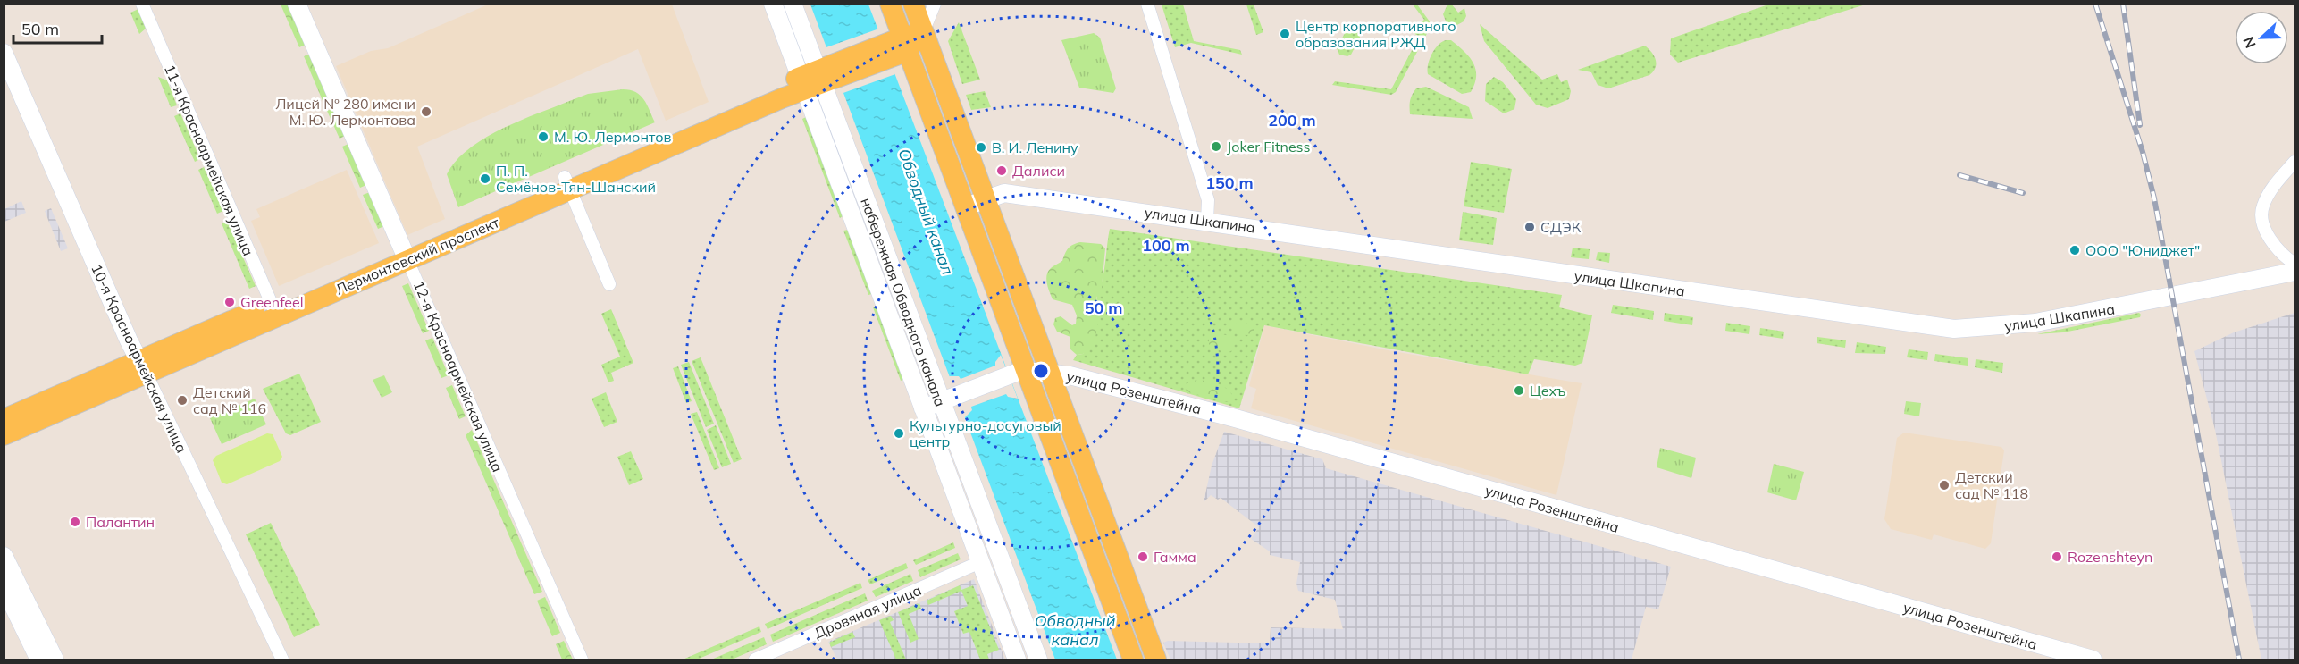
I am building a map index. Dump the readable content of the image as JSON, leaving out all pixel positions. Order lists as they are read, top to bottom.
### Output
{
  "streets": {
    "main road": [
      "улица Шкапина",
      "Лермонтовский проспект",
      "набережная Обводного канала",
      "10-я Красноармейская улица",
      "12-я Красноармейская улица",
      "улица Розенштейна"
    ],
    "street": ["11-я Красноармейская улица", "Дровяная улица"]
  },
  "crossings": [
    ["11-я Красноармейская улица", "Лермонтовский проспект"],
    ["Лермонтовский проспект", "набережная Обводного канала"],
    ["Лермонтовский проспект", "10-я Красноармейская улица"],
    ["Лермонтовский проспект", "12-я Красноармейская улица"],
    ["набережная Обводного канала", "Дровяная улица"]
  ],
  "water": ["Обводный канал"],
  "places": [
    "Центр корпоративного образования РЖД",
    "Лицей № 280 имени М. Ю. Лермонтова",
    "М. Ю. Лермонтов",
    "Joker Fitness",
    "В. И. Ленину",
    "Далиси",
    "П. П. Семёнов-Тян-Шанский",
    "СДЭК",
    "ООО \"Юниджет\"",
    "Greenfeel",
    "Цехъ",
    "Детский сад № 116",
    "Культурно-досуговый центр",
    "Детский сад № 118",
    "Палантин",
    "Гамма",
    "Rozenshteyn"
  ],
  "scale_bar": "50 m",
  "north": "left",
  "rings": [
    "200 m",
    "150 m",
    "100 m",
    "50 m"
  ]
}
